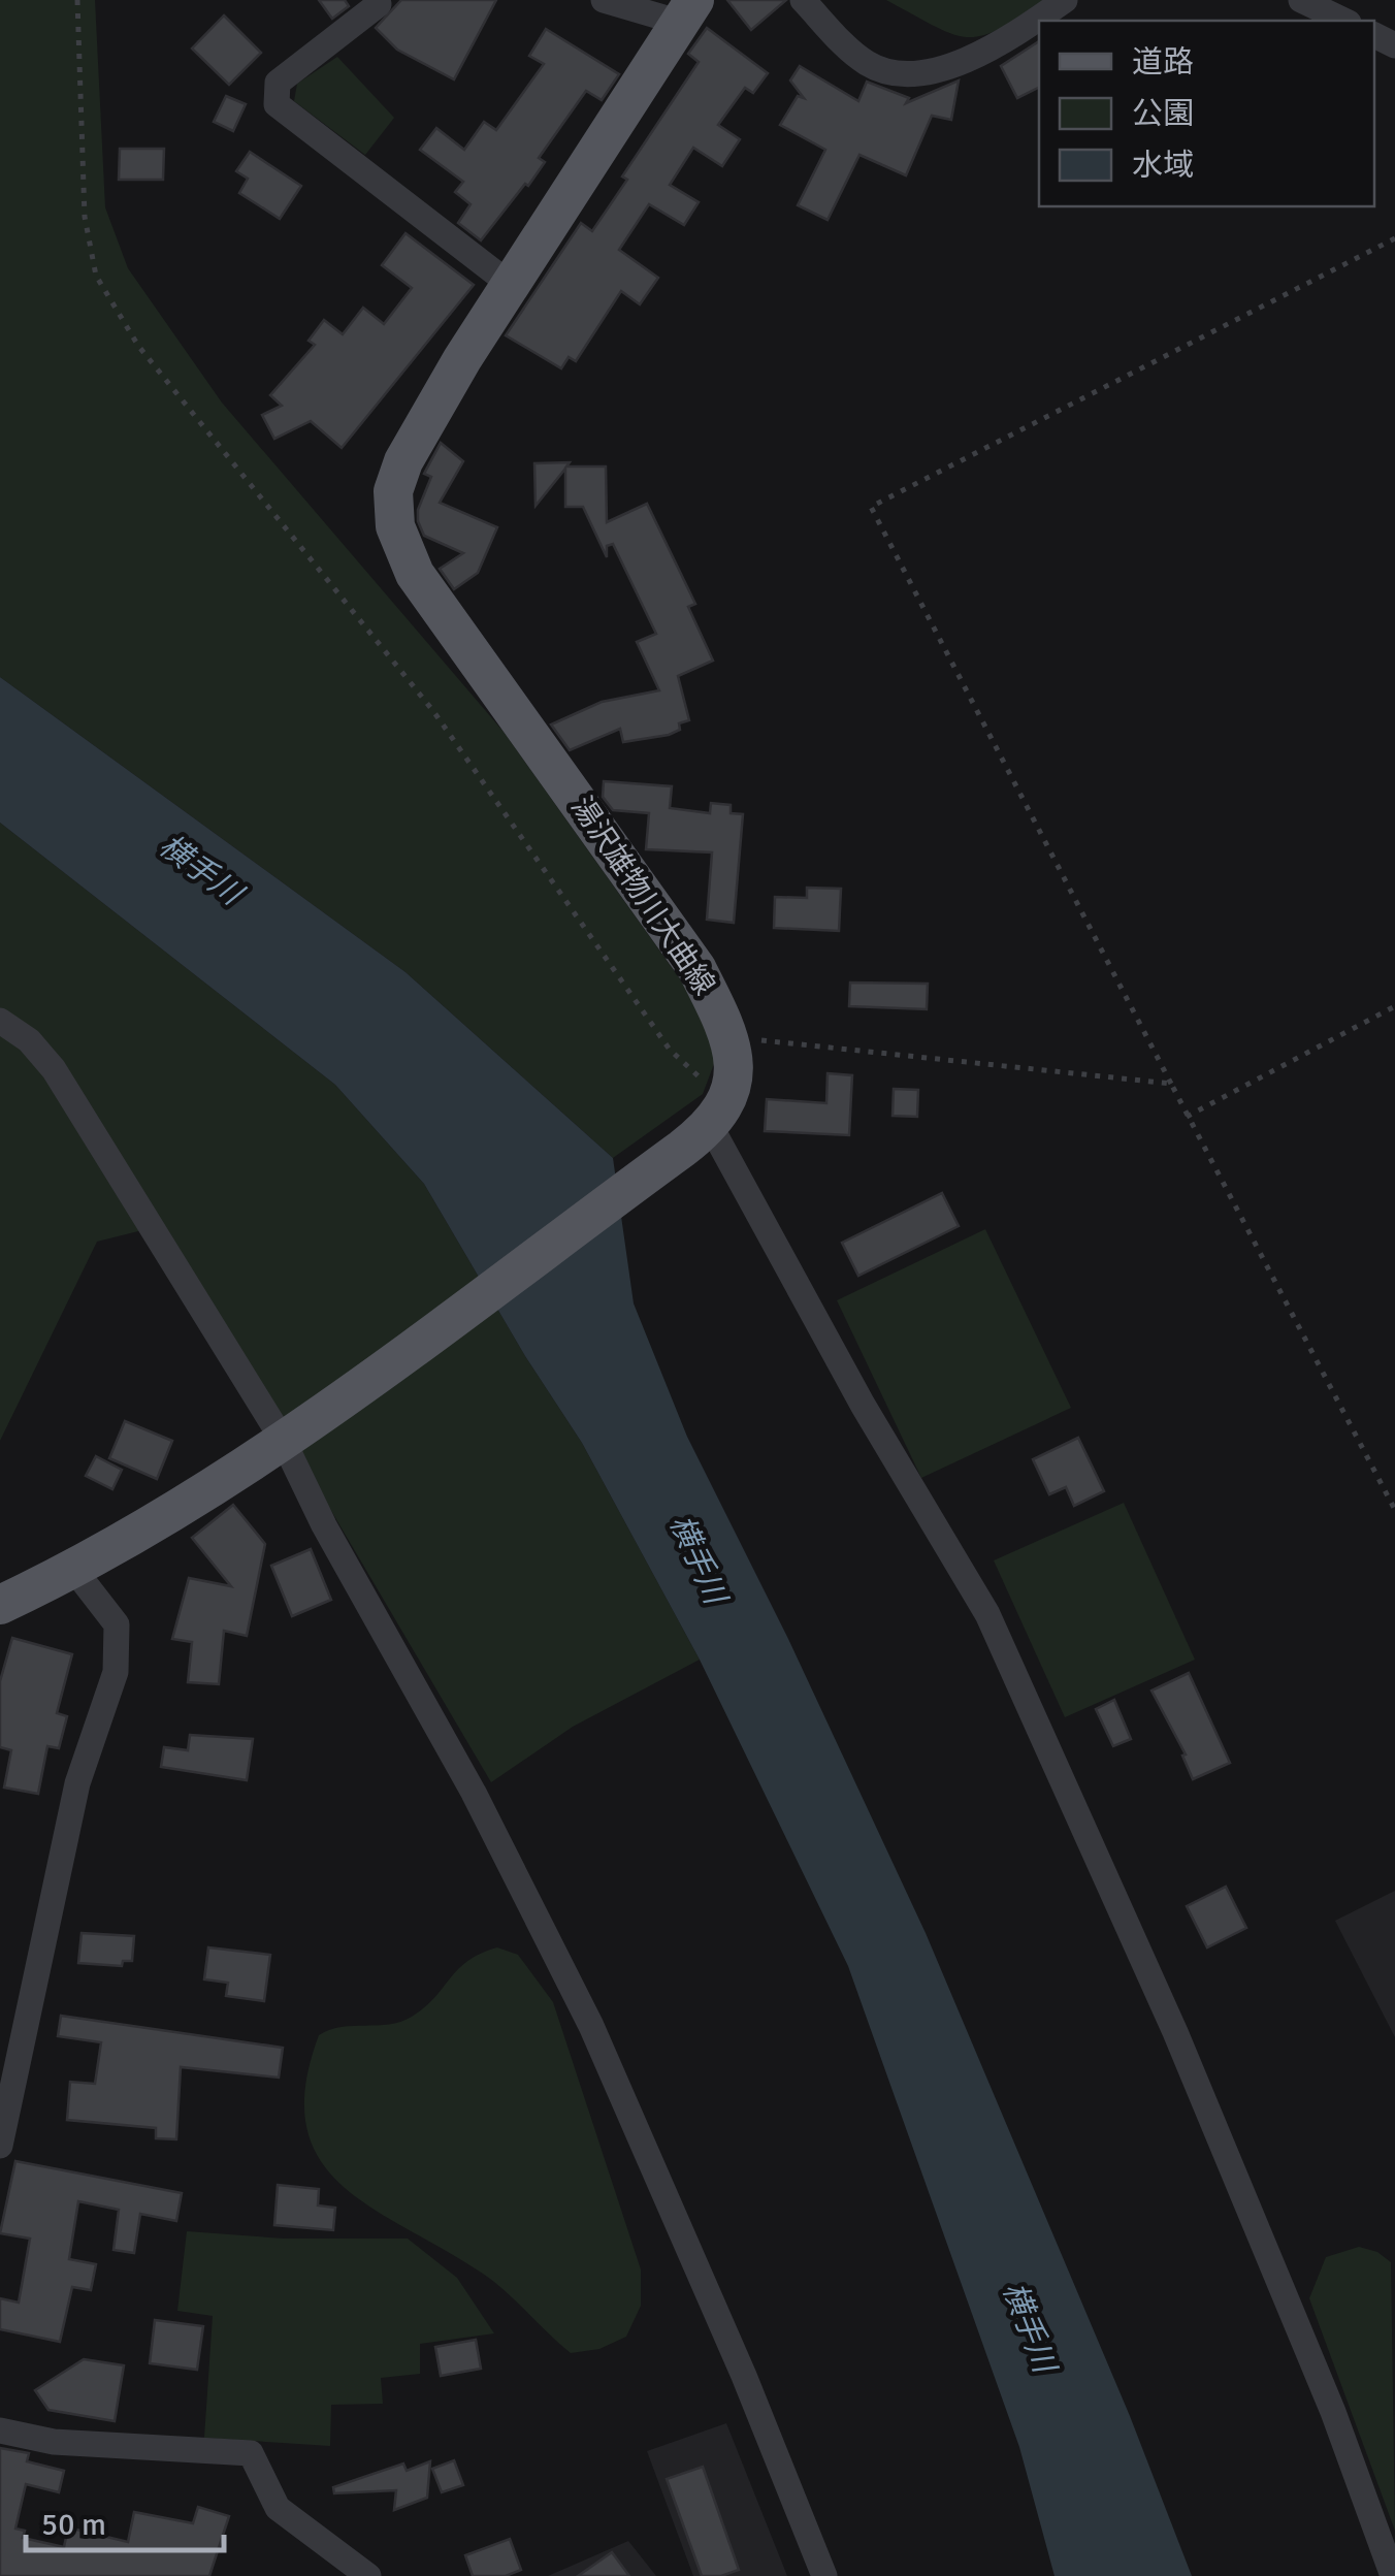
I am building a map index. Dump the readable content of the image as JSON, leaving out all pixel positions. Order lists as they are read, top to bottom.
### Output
{
  "streets": {
    "main road": ["湯沢雄物川大曲線"]
  },
  "water": ["横手川"],
  "legend": ["道路", "公園", "水域"],
  "scale_bar": "50 m"
}
